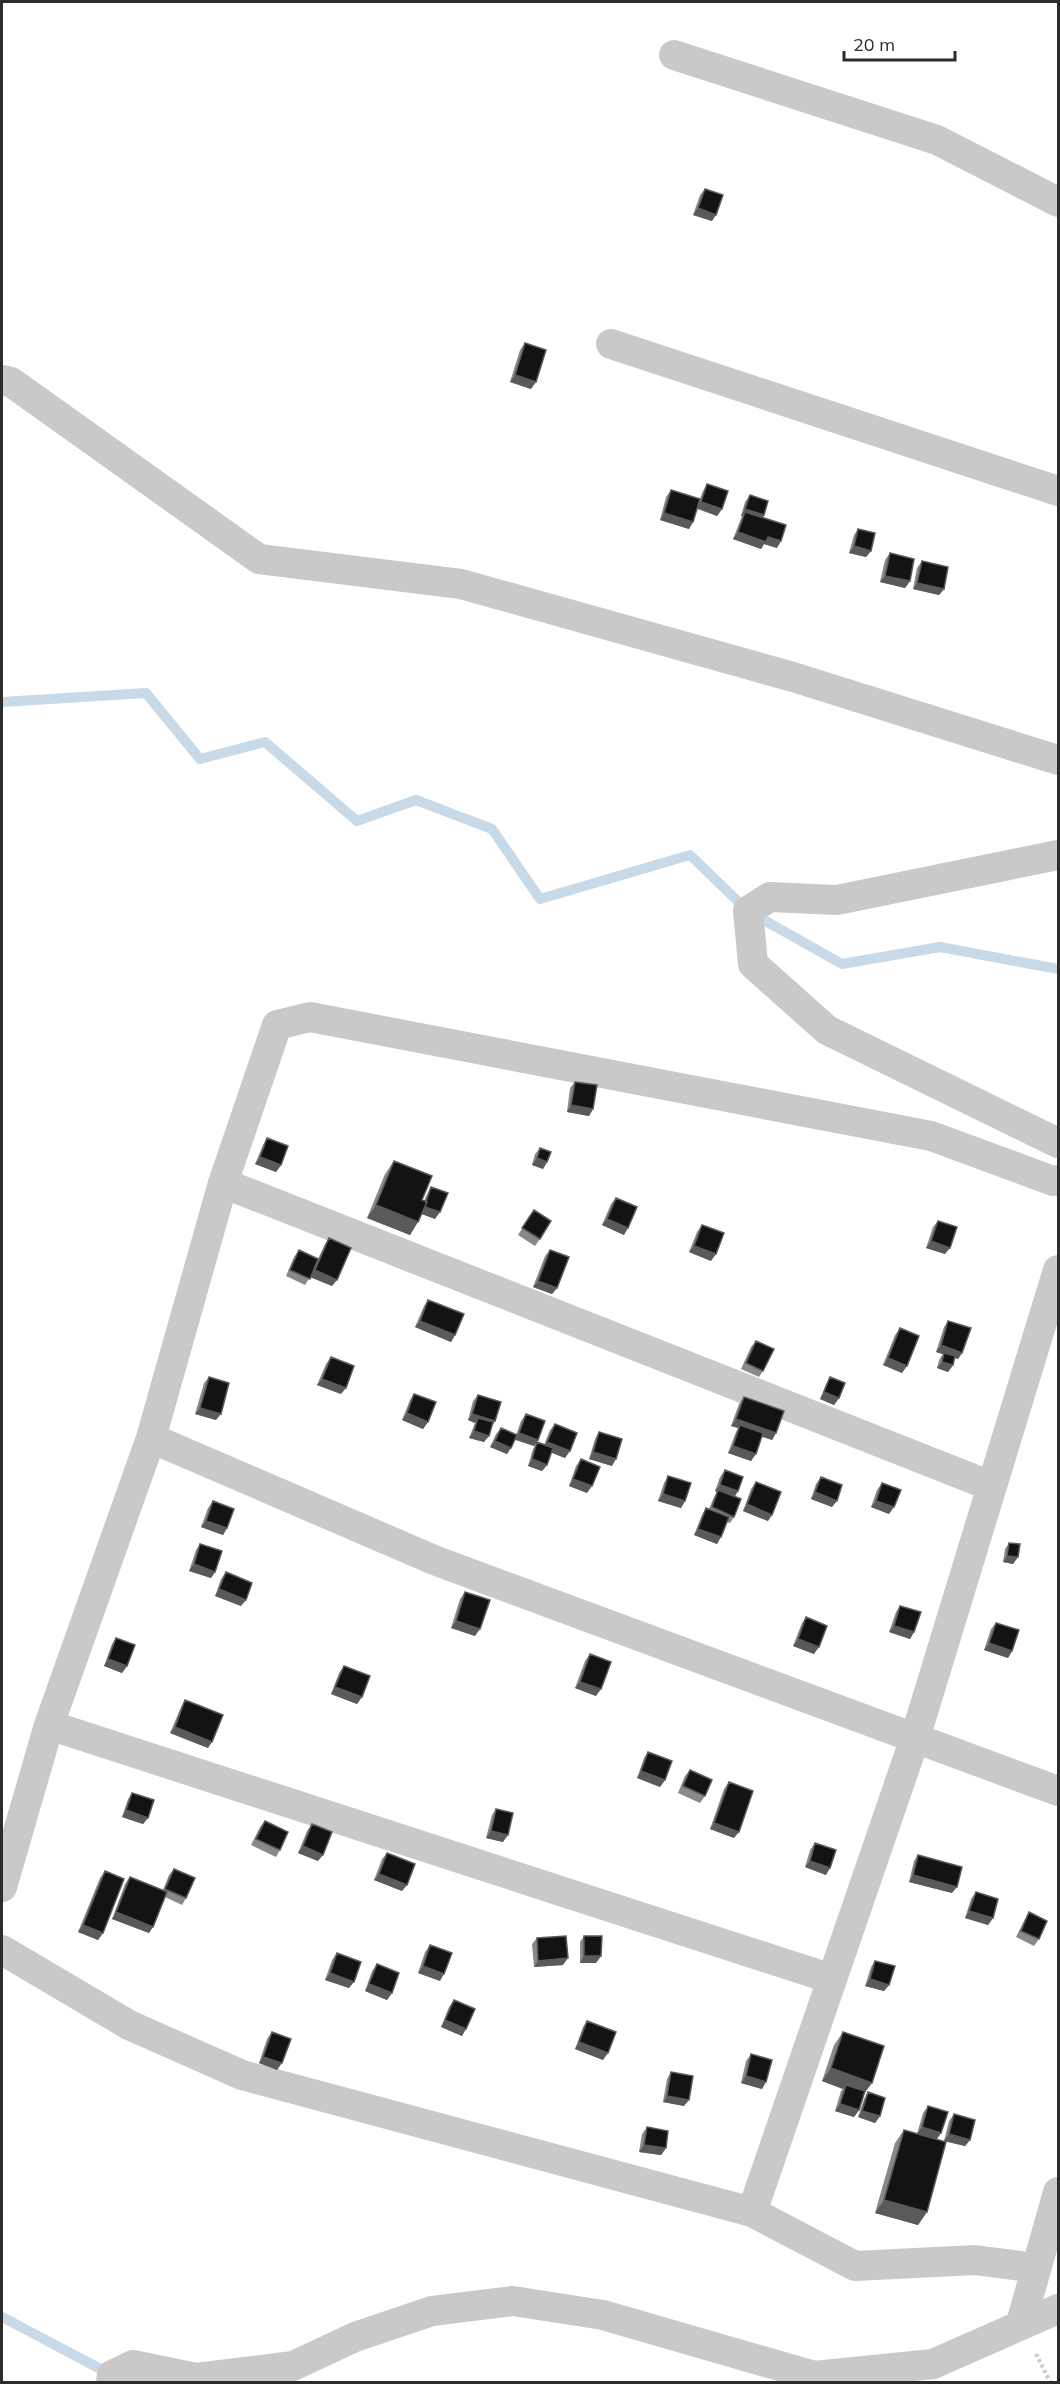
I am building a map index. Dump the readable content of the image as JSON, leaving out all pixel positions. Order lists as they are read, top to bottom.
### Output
{
  "scale_bar": "20 m"
}
